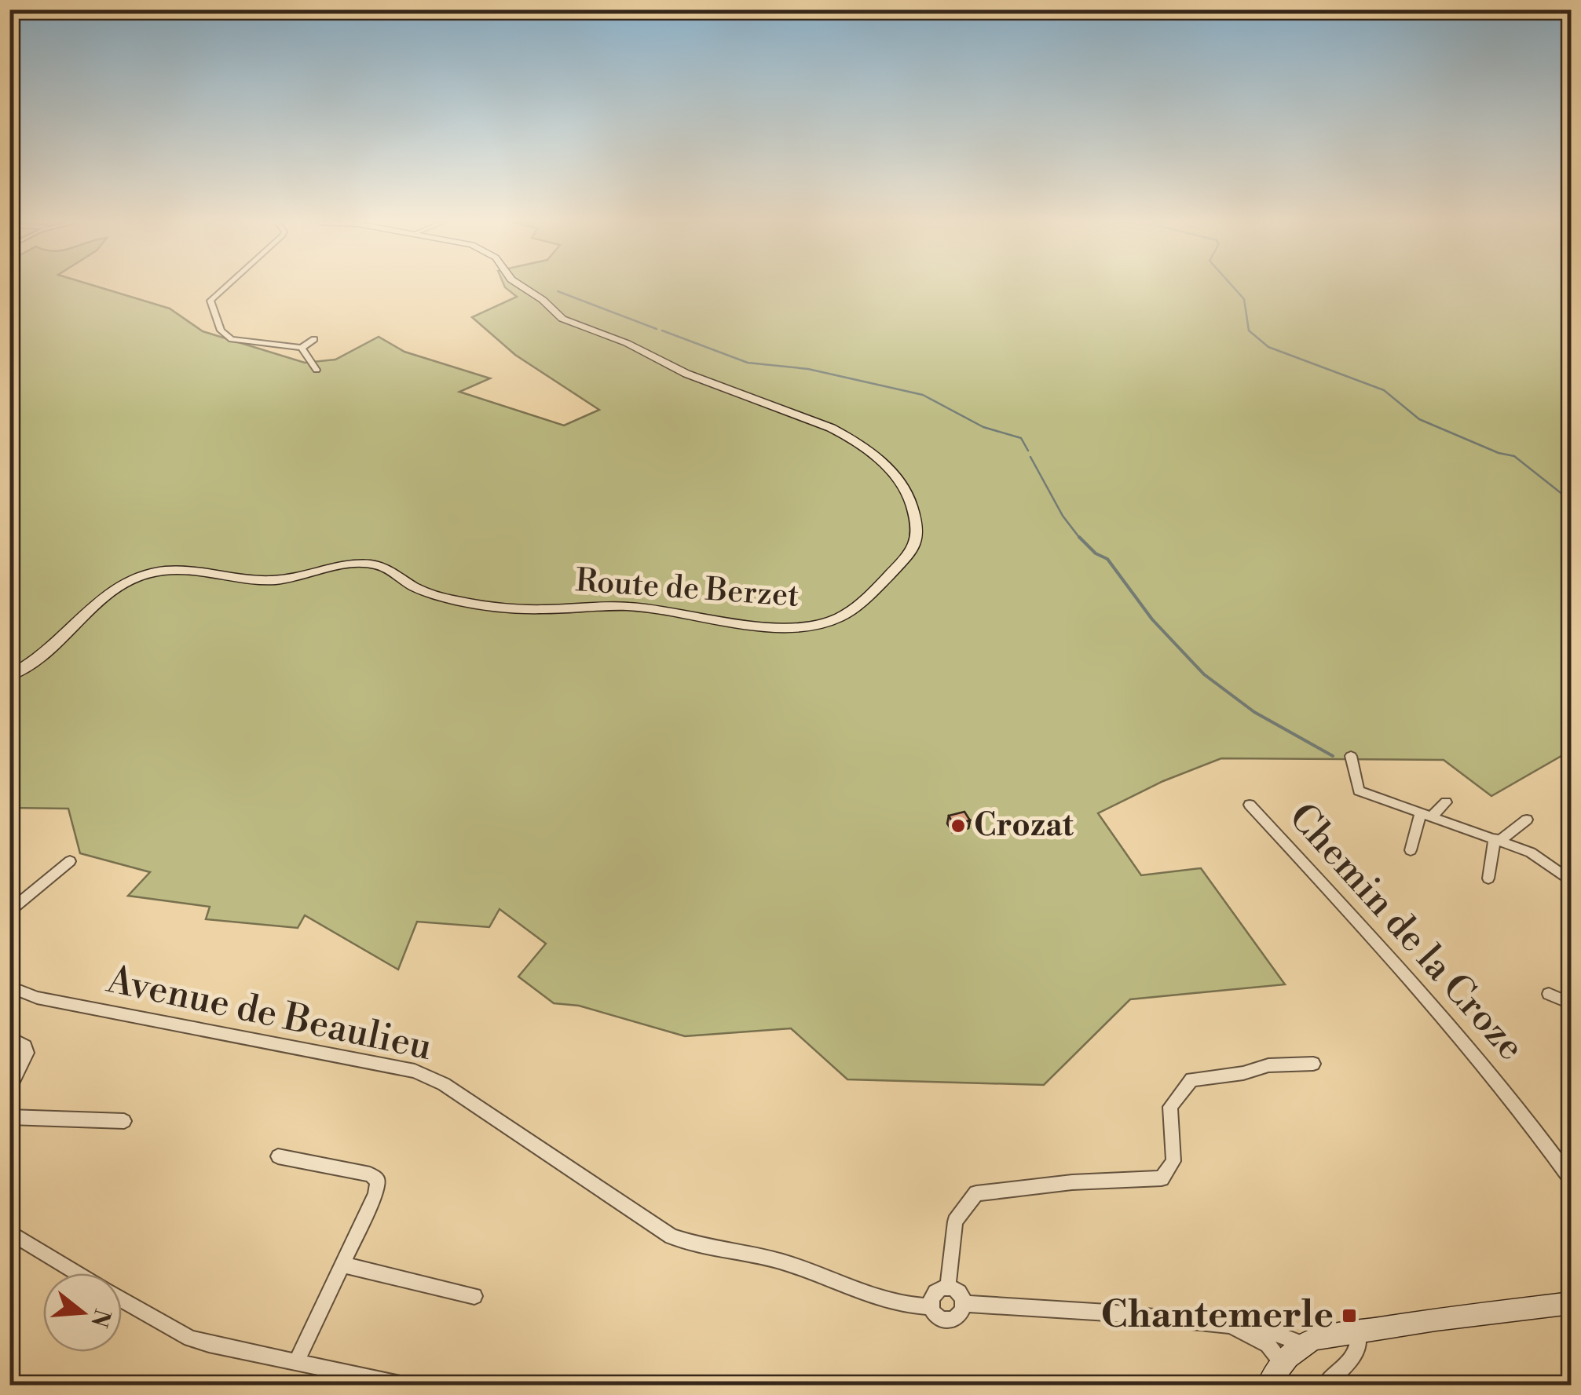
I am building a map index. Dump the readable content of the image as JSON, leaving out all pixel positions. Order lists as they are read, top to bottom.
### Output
{
  "streets": {
    "street": ["Route de Berzet", "Chemin de la Croze", "Avenue de Beaulieu"]
  },
  "places": {
    "other": ["Crozat"],
    "transit": ["Chantemerle"]
  },
  "north": "right"
}
